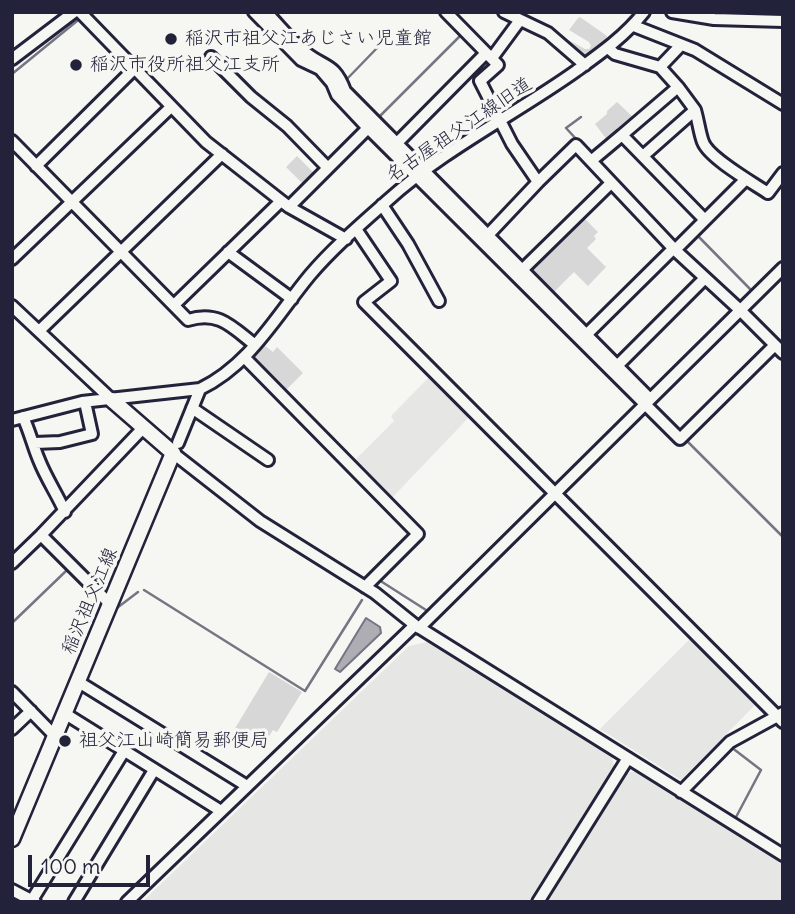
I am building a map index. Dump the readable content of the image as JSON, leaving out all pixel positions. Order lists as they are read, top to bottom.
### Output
{
  "streets": {
    "main road": ["稲沢祖父江線"],
    "street": ["名古屋祖父江線旧道"]
  },
  "places": ["稲沢市祖父江あじさい児童館", "稲沢市役所祖父江支所", "祖父江山崎簡易郵便局"],
  "scale_bar": "100 m"
}
